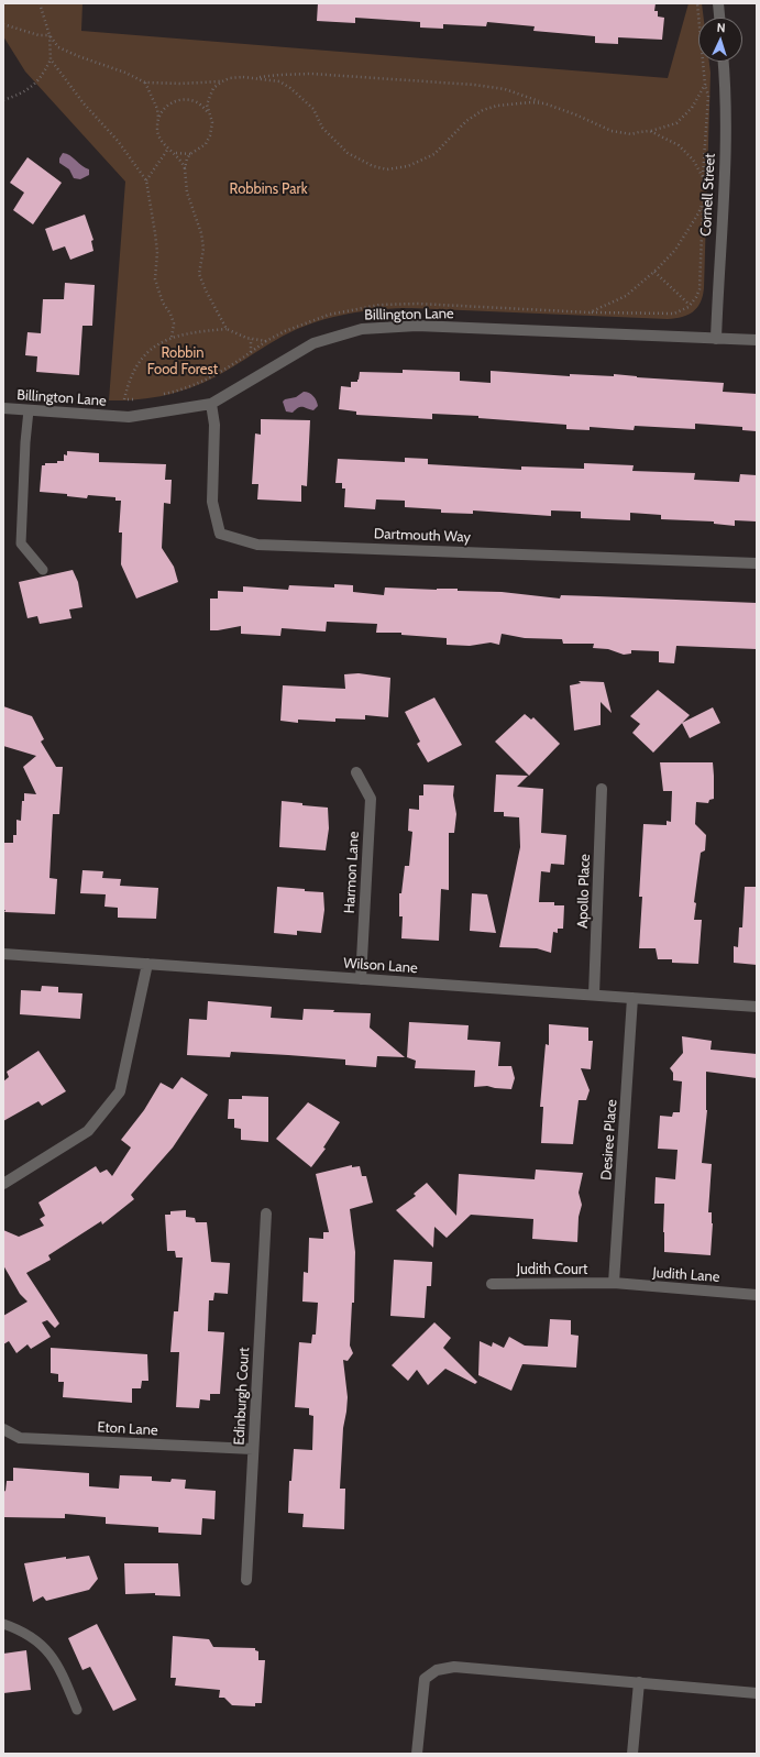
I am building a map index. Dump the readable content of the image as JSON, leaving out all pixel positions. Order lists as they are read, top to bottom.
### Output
{
  "streets": {
    "street": [
      "Cornell Street",
      "Billington Lane",
      "Dartmouth Way",
      "Harmon Lane",
      "Apollo Place",
      "Wilson Lane",
      "Desiree Place",
      "Judith Court",
      "Judith Lane",
      "Edinburgh Court",
      "Eton Lane"
    ]
  },
  "crossings": [
    ["Cornell Street", "Billington Lane"],
    ["Billington Lane", "Dartmouth Way"],
    ["Harmon Lane", "Wilson Lane"],
    ["Apollo Place", "Wilson Lane"],
    ["Wilson Lane", "Desiree Place"],
    ["Desiree Place", "Judith Court"],
    ["Desiree Place", "Judith Lane"],
    ["Judith Court", "Judith Lane"],
    ["Edinburgh Court", "Eton Lane"]
  ],
  "parks": ["Robbins Park", "Robbin Food Forest"],
  "north": "top"
}
